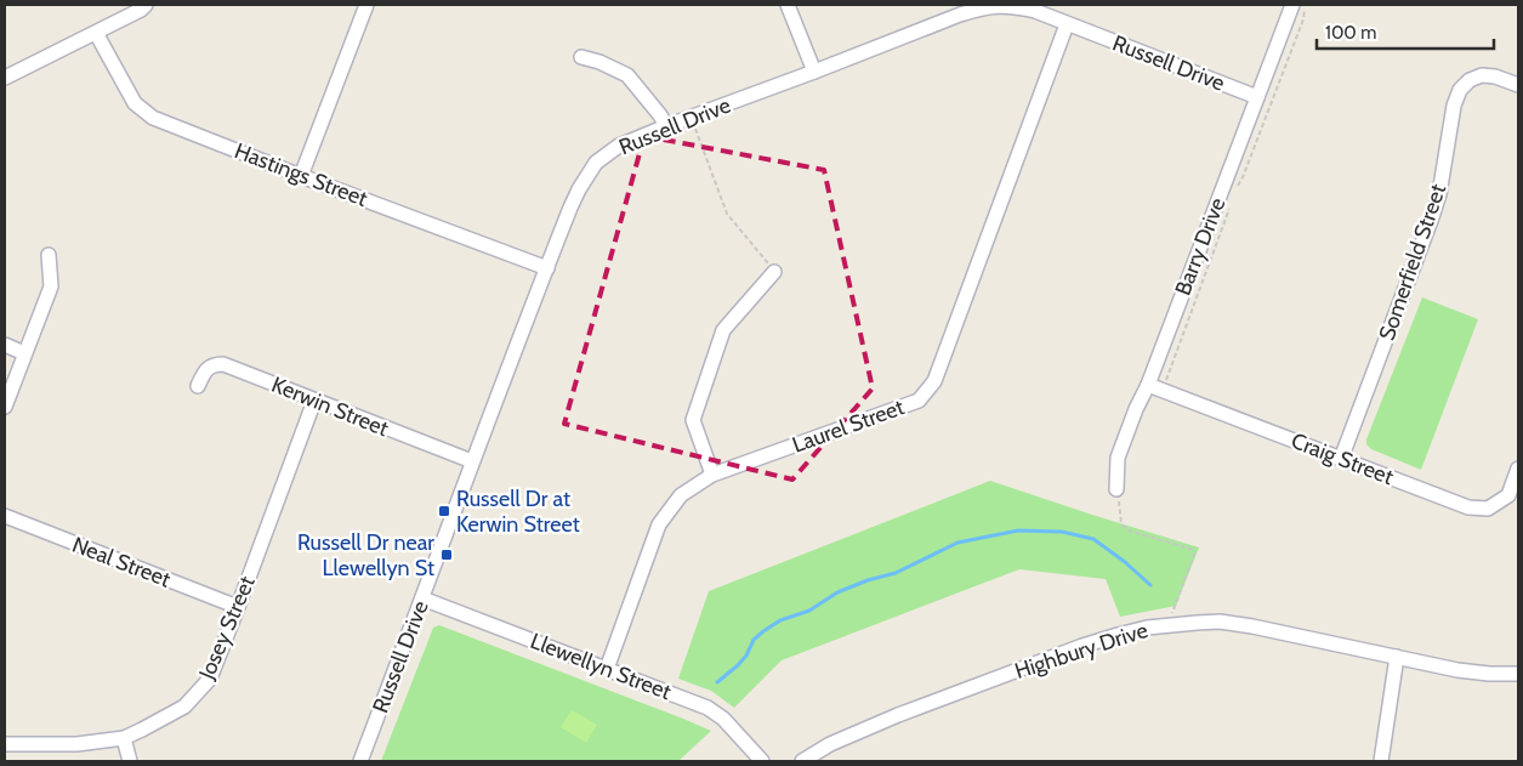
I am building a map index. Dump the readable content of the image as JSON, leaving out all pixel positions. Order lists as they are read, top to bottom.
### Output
{
  "streets": {
    "street": [
      "Russell Drive",
      "Hastings Street",
      "Barry Drive",
      "Somerfield Street",
      "Kerwin Street",
      "Laurel Street",
      "Craig Street",
      "Neal Street",
      "Josey Street",
      "Highbury Drive",
      "Llewellyn Street"
    ]
  },
  "crossings": [
    ["Russell Drive", "Hastings Street"],
    ["Russell Drive", "Barry Drive"],
    ["Russell Drive", "Kerwin Street"],
    ["Russell Drive", "Laurel Street"],
    ["Russell Drive", "Llewellyn Street"],
    ["Barry Drive", "Craig Street"],
    ["Somerfield Street", "Craig Street"],
    ["Kerwin Street", "Josey Street"],
    ["Laurel Street", "Llewellyn Street"],
    ["Neal Street", "Josey Street"]
  ],
  "places": {
    "transit": ["Russell Dr at Kerwin Street", "Russell Dr near Llewellyn St"]
  },
  "scale_bar": "100 m"
}
